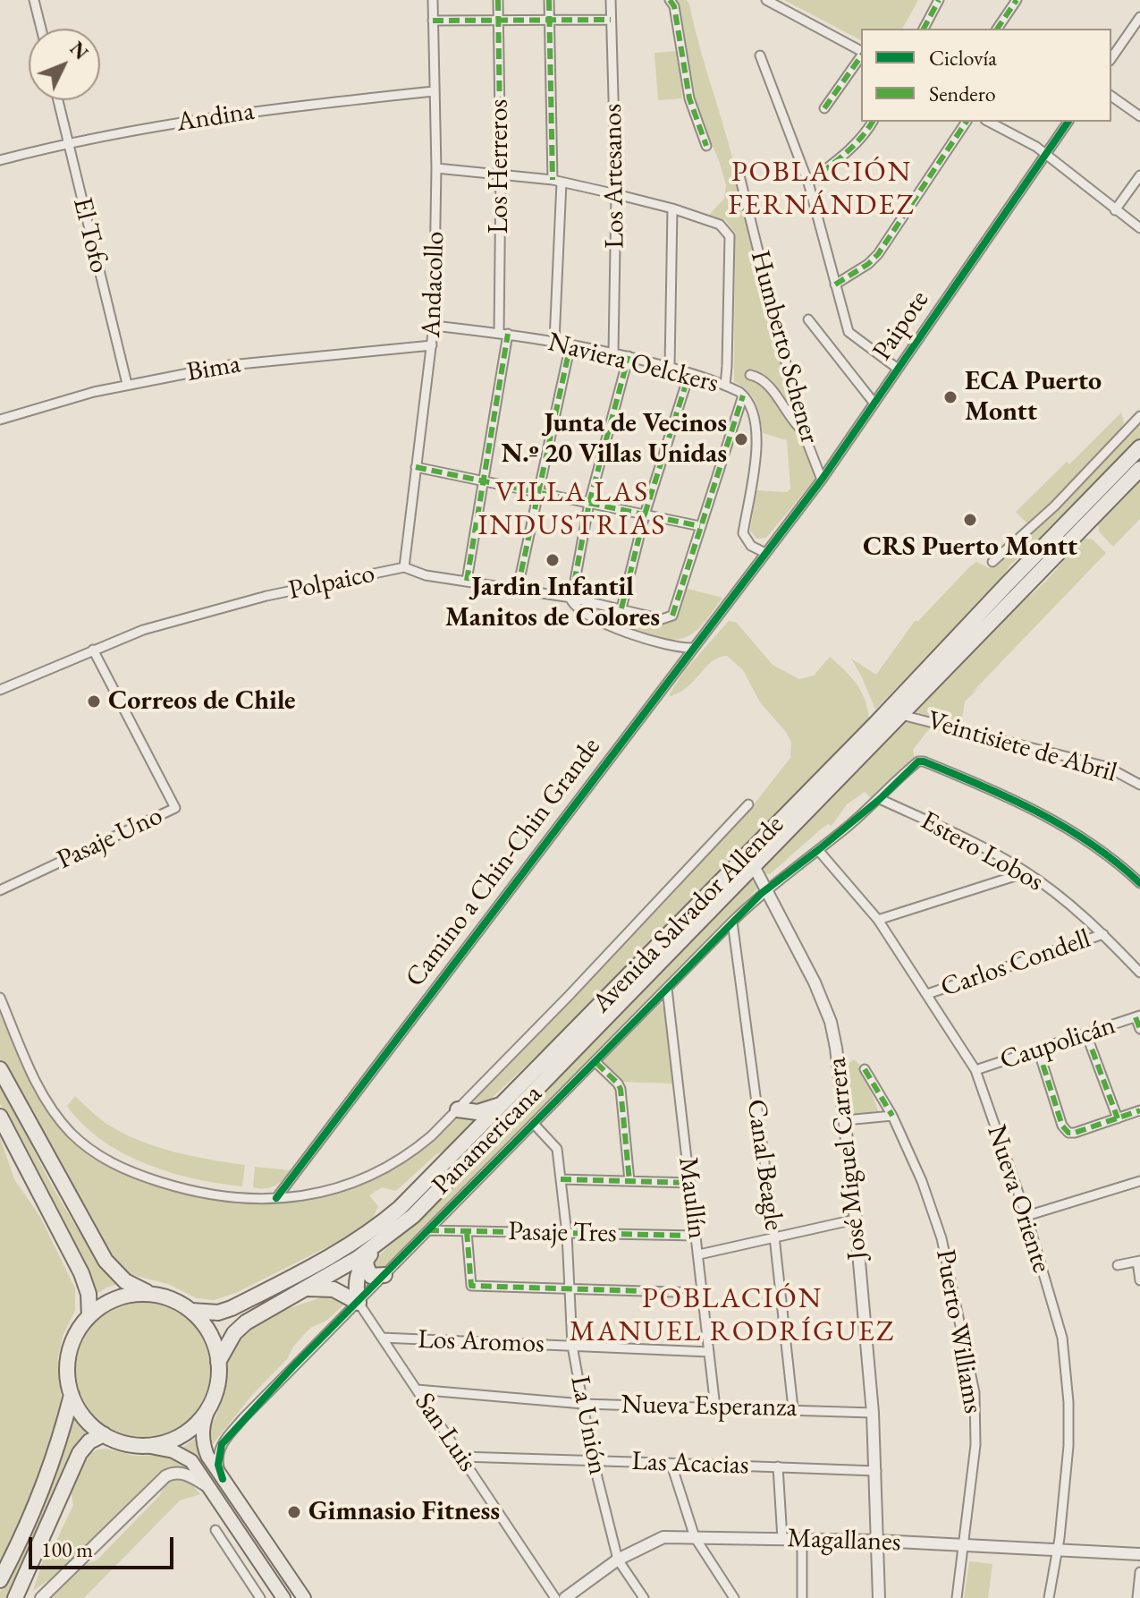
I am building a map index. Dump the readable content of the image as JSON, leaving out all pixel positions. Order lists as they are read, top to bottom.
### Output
{
  "streets": {
    "highway": ["Avenida Salvador Allende"],
    "street": [
      "Andina",
      "Los Herreros",
      "Los Artesanos",
      "El Tofo",
      "Andacollo",
      "Paipote",
      "Humberto Schener",
      "Naviera Oelckers",
      "Bima",
      "Polpaico",
      "Veintisiete de Abril",
      "Pasaje Uno",
      "Estero Lobos",
      "Camino a Chin-Chin Grande",
      "Carlos Condell",
      "Caupolicán",
      "Panamericana",
      "José Miguel Carrera",
      "Canal Beagle",
      "Maullín",
      "Nueva Oriente",
      "Pasaje Tres",
      "Puerto Williams",
      "Los Aromos",
      "Nueva Esperanza",
      "La Unión",
      "San Luis",
      "Las Acacias",
      "Magallanes"
    ]
  },
  "crossings": [
    ["Andina", "El Tofo"],
    ["Andina", "Andacollo"],
    ["Los Herreros", "Naviera Oelckers"],
    ["Los Herreros", "Polpaico"],
    ["Los Artesanos", "Naviera Oelckers"],
    ["El Tofo", "Bima"],
    ["Andacollo", "Naviera Oelckers"],
    ["Andacollo", "Bima"],
    ["Andacollo", "Polpaico"],
    ["Paipote", "Humberto Schener"],
    ["Paipote", "Naviera Oelckers"],
    ["Paipote", "Camino a Chin-Chin Grande"],
    ["Naviera Oelckers", "Camino a Chin-Chin Grande"],
    ["Polpaico", "Pasaje Uno"],
    ["Veintisiete de Abril", "Avenida Salvador Allende"],
    ["Estero Lobos", "Carlos Condell"],
    ["Estero Lobos", "Panamericana"],
    ["Camino a Chin-Chin Grande", "Panamericana"],
    ["Avenida Salvador Allende", "José Miguel Carrera"],
    ["Carlos Condell", "Nueva Oriente"],
    ["Caupolicán", "Nueva Oriente"],
    ["Panamericana", "José Miguel Carrera"],
    ["Panamericana", "Canal Beagle"],
    ["Panamericana", "Maullín"],
    ["Panamericana", "Nueva Oriente"],
    ["Panamericana", "Pasaje Tres"],
    ["Panamericana", "La Unión"],
    ["Panamericana", "San Luis"],
    ["José Miguel Carrera", "Nueva Esperanza"],
    ["José Miguel Carrera", "Las Acacias"],
    ["José Miguel Carrera", "Magallanes"],
    ["Canal Beagle", "Nueva Esperanza"],
    ["Maullín", "Pasaje Tres"],
    ["Maullín", "Los Aromos"],
    ["Maullín", "Nueva Esperanza"],
    ["Nueva Oriente", "Magallanes"],
    ["Pasaje Tres", "La Unión"],
    ["Puerto Williams", "Magallanes"],
    ["Los Aromos", "La Unión"],
    ["Los Aromos", "San Luis"],
    ["Nueva Esperanza", "La Unión"],
    ["Nueva Esperanza", "San Luis"],
    ["La Unión", "Las Acacias"],
    ["La Unión", "Magallanes"],
    ["San Luis", "Las Acacias"]
  ],
  "districts": ["POBLACIÓN FERNÁNDEZ", "VILLA LAS INDUSTRIAS", "POBLACIÓN MANUEL RODRÍGUEZ"],
  "places": [
    "ECA Puerto Montt",
    "Junta de Vecinos N.º 20 Villas Unidas",
    "CRS Puerto Montt",
    "Jardin Infantil Manitos de Colores",
    "Correos de Chile",
    "Gimnasio Fitness"
  ],
  "legend": ["Ciclovía", "Sendero"],
  "scale_bar": "100 m",
  "north": "top right"
}
